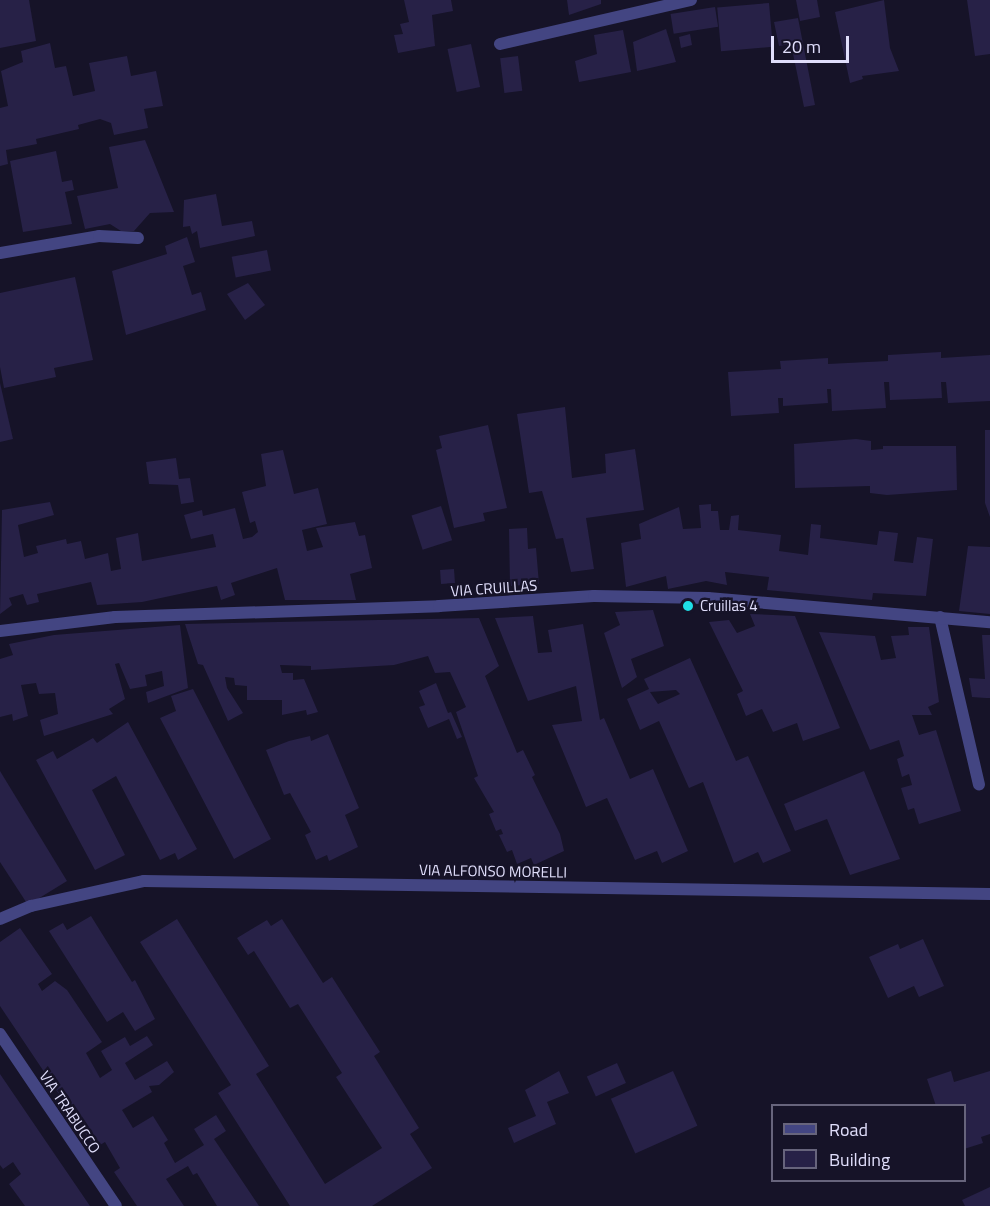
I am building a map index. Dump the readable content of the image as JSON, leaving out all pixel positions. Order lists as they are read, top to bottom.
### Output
{
  "streets": {
    "street": ["VIA CRUILLAS", "VIA ALFONSO MORELLI", "VIA TRABUCCO"]
  },
  "places": ["Cruillas 4"],
  "legend": ["Road", "Building"],
  "scale_bar": "20 m"
}
